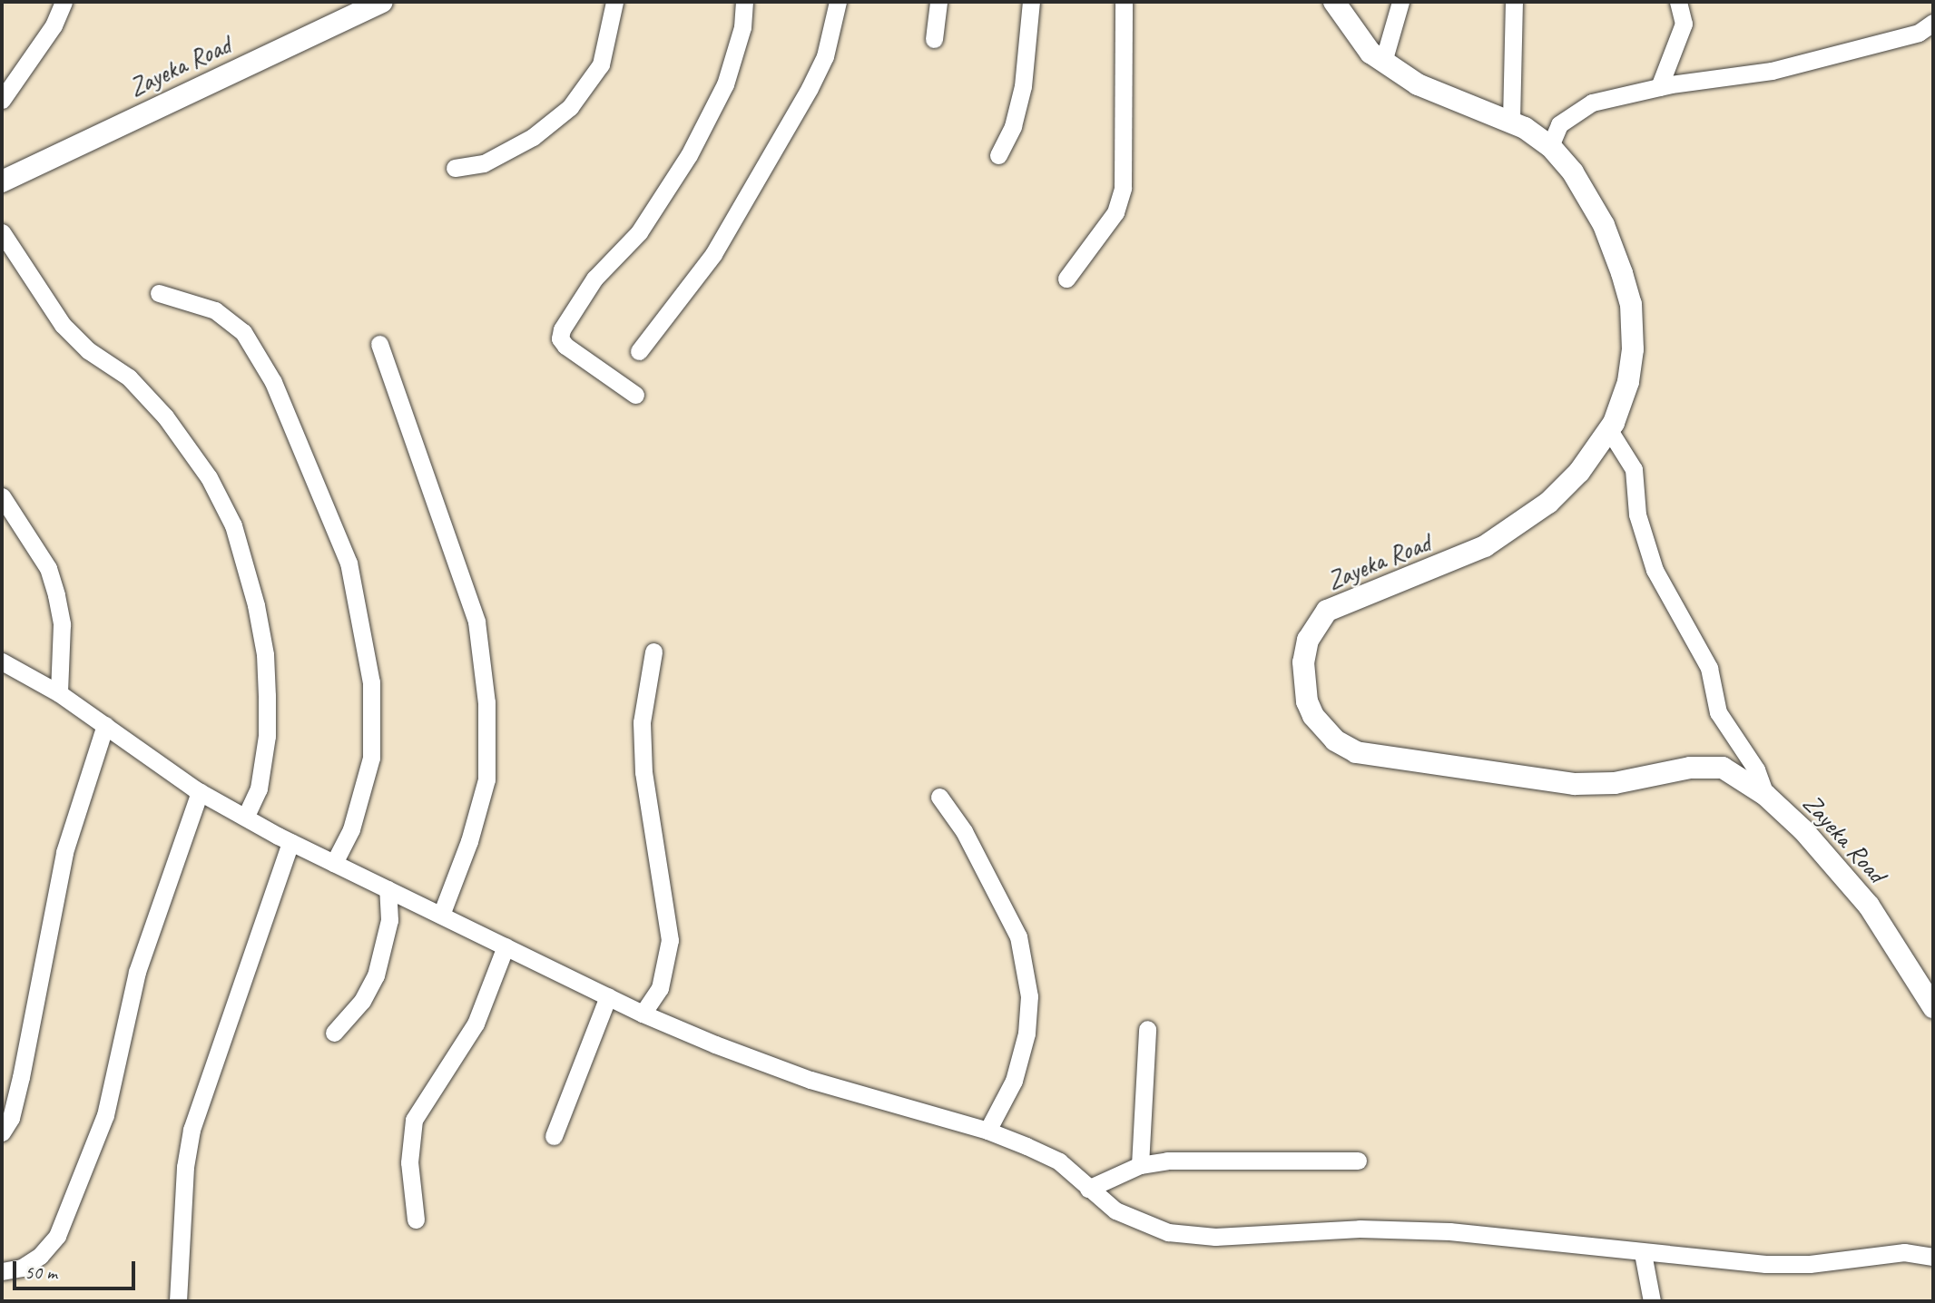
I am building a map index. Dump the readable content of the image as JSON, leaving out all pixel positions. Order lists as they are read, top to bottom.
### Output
{
  "streets": {
    "street": ["Zayeka Road"]
  },
  "scale_bar": "50 m"
}
